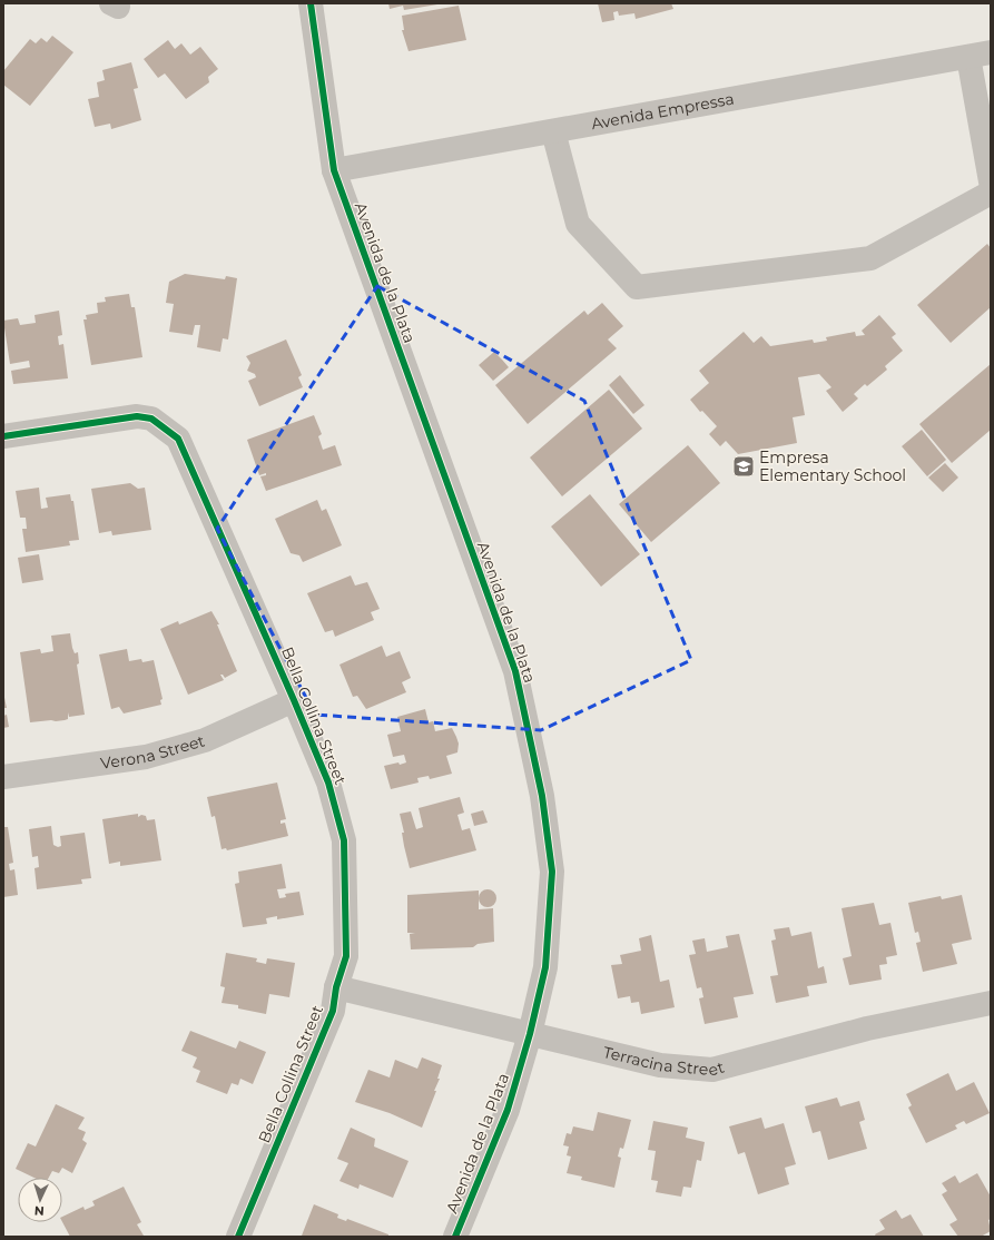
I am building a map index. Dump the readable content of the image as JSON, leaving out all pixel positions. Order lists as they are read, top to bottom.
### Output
{
  "streets": {
    "street": [
      "Avenida Empressa",
      "Avenida de la Plata",
      "Bella Collina Street",
      "Verona Street",
      "Terracina Street"
    ]
  },
  "crossings": [
    ["Avenida Empressa", "Avenida de la Plata"],
    ["Avenida de la Plata", "Terracina Street"],
    ["Bella Collina Street", "Verona Street"],
    ["Bella Collina Street", "Terracina Street"]
  ],
  "places": {
    "school or university": ["Empresa Elementary School"]
  },
  "north": "bottom"
}
